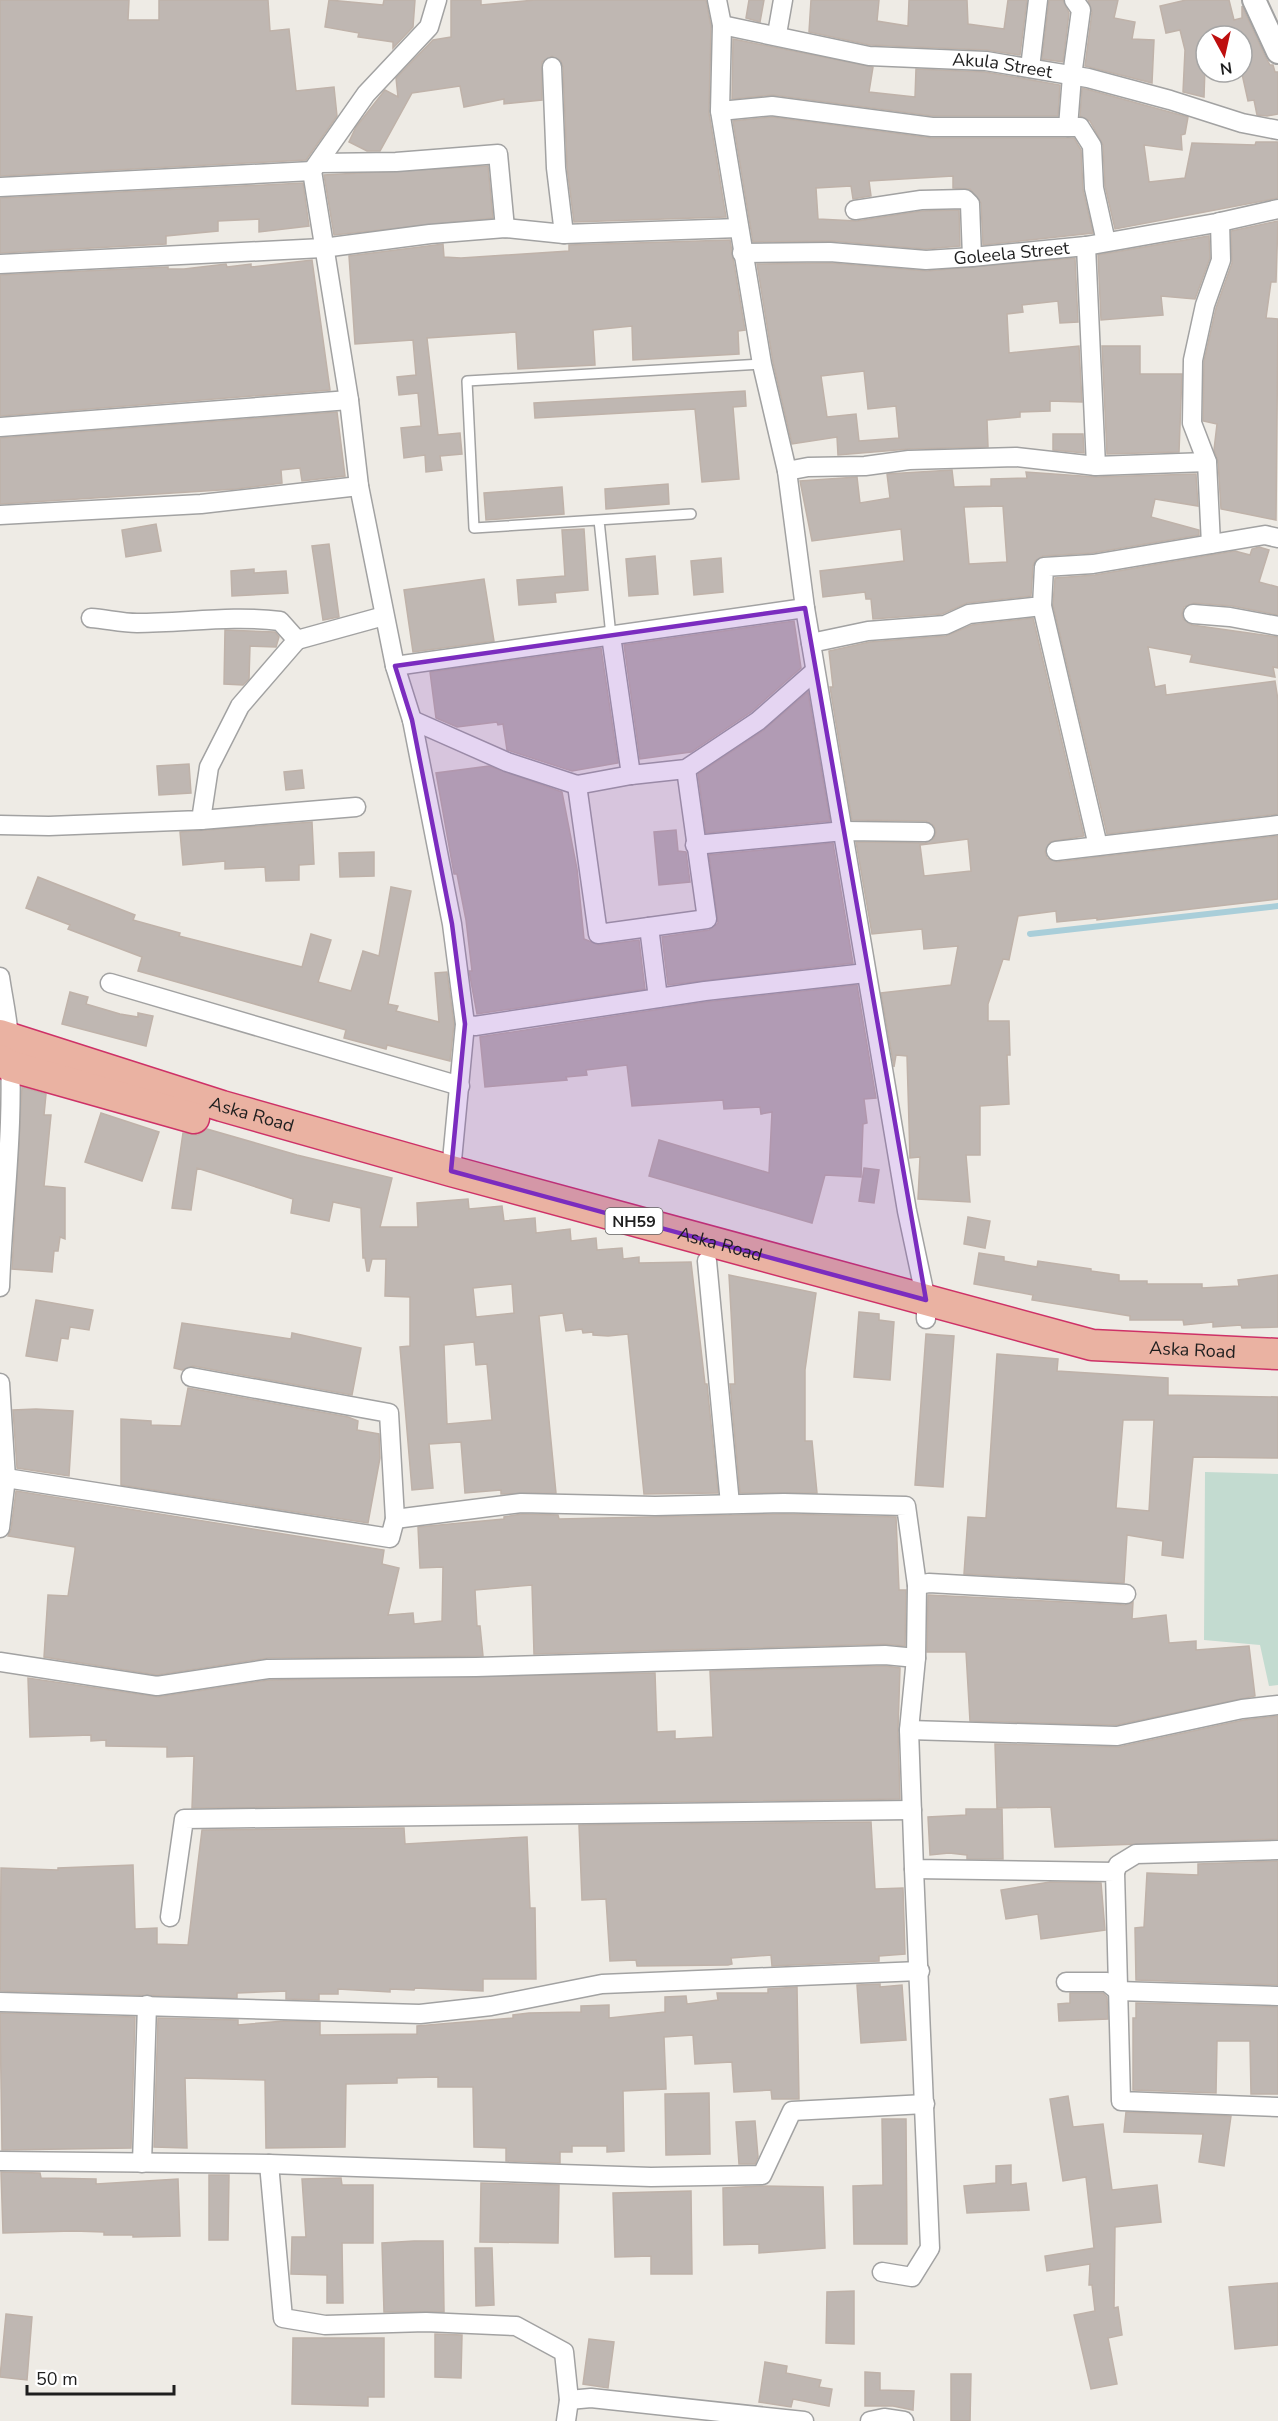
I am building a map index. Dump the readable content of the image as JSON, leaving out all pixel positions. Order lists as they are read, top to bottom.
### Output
{
  "streets": {
    "highway": ["Aska Road", "NH59"],
    "street": ["Akula Street", "Goleela Street"]
  },
  "crossings": [
    ["Aska Road", "NH59"]
  ],
  "scale_bar": "50 m",
  "north": "bottom"
}
